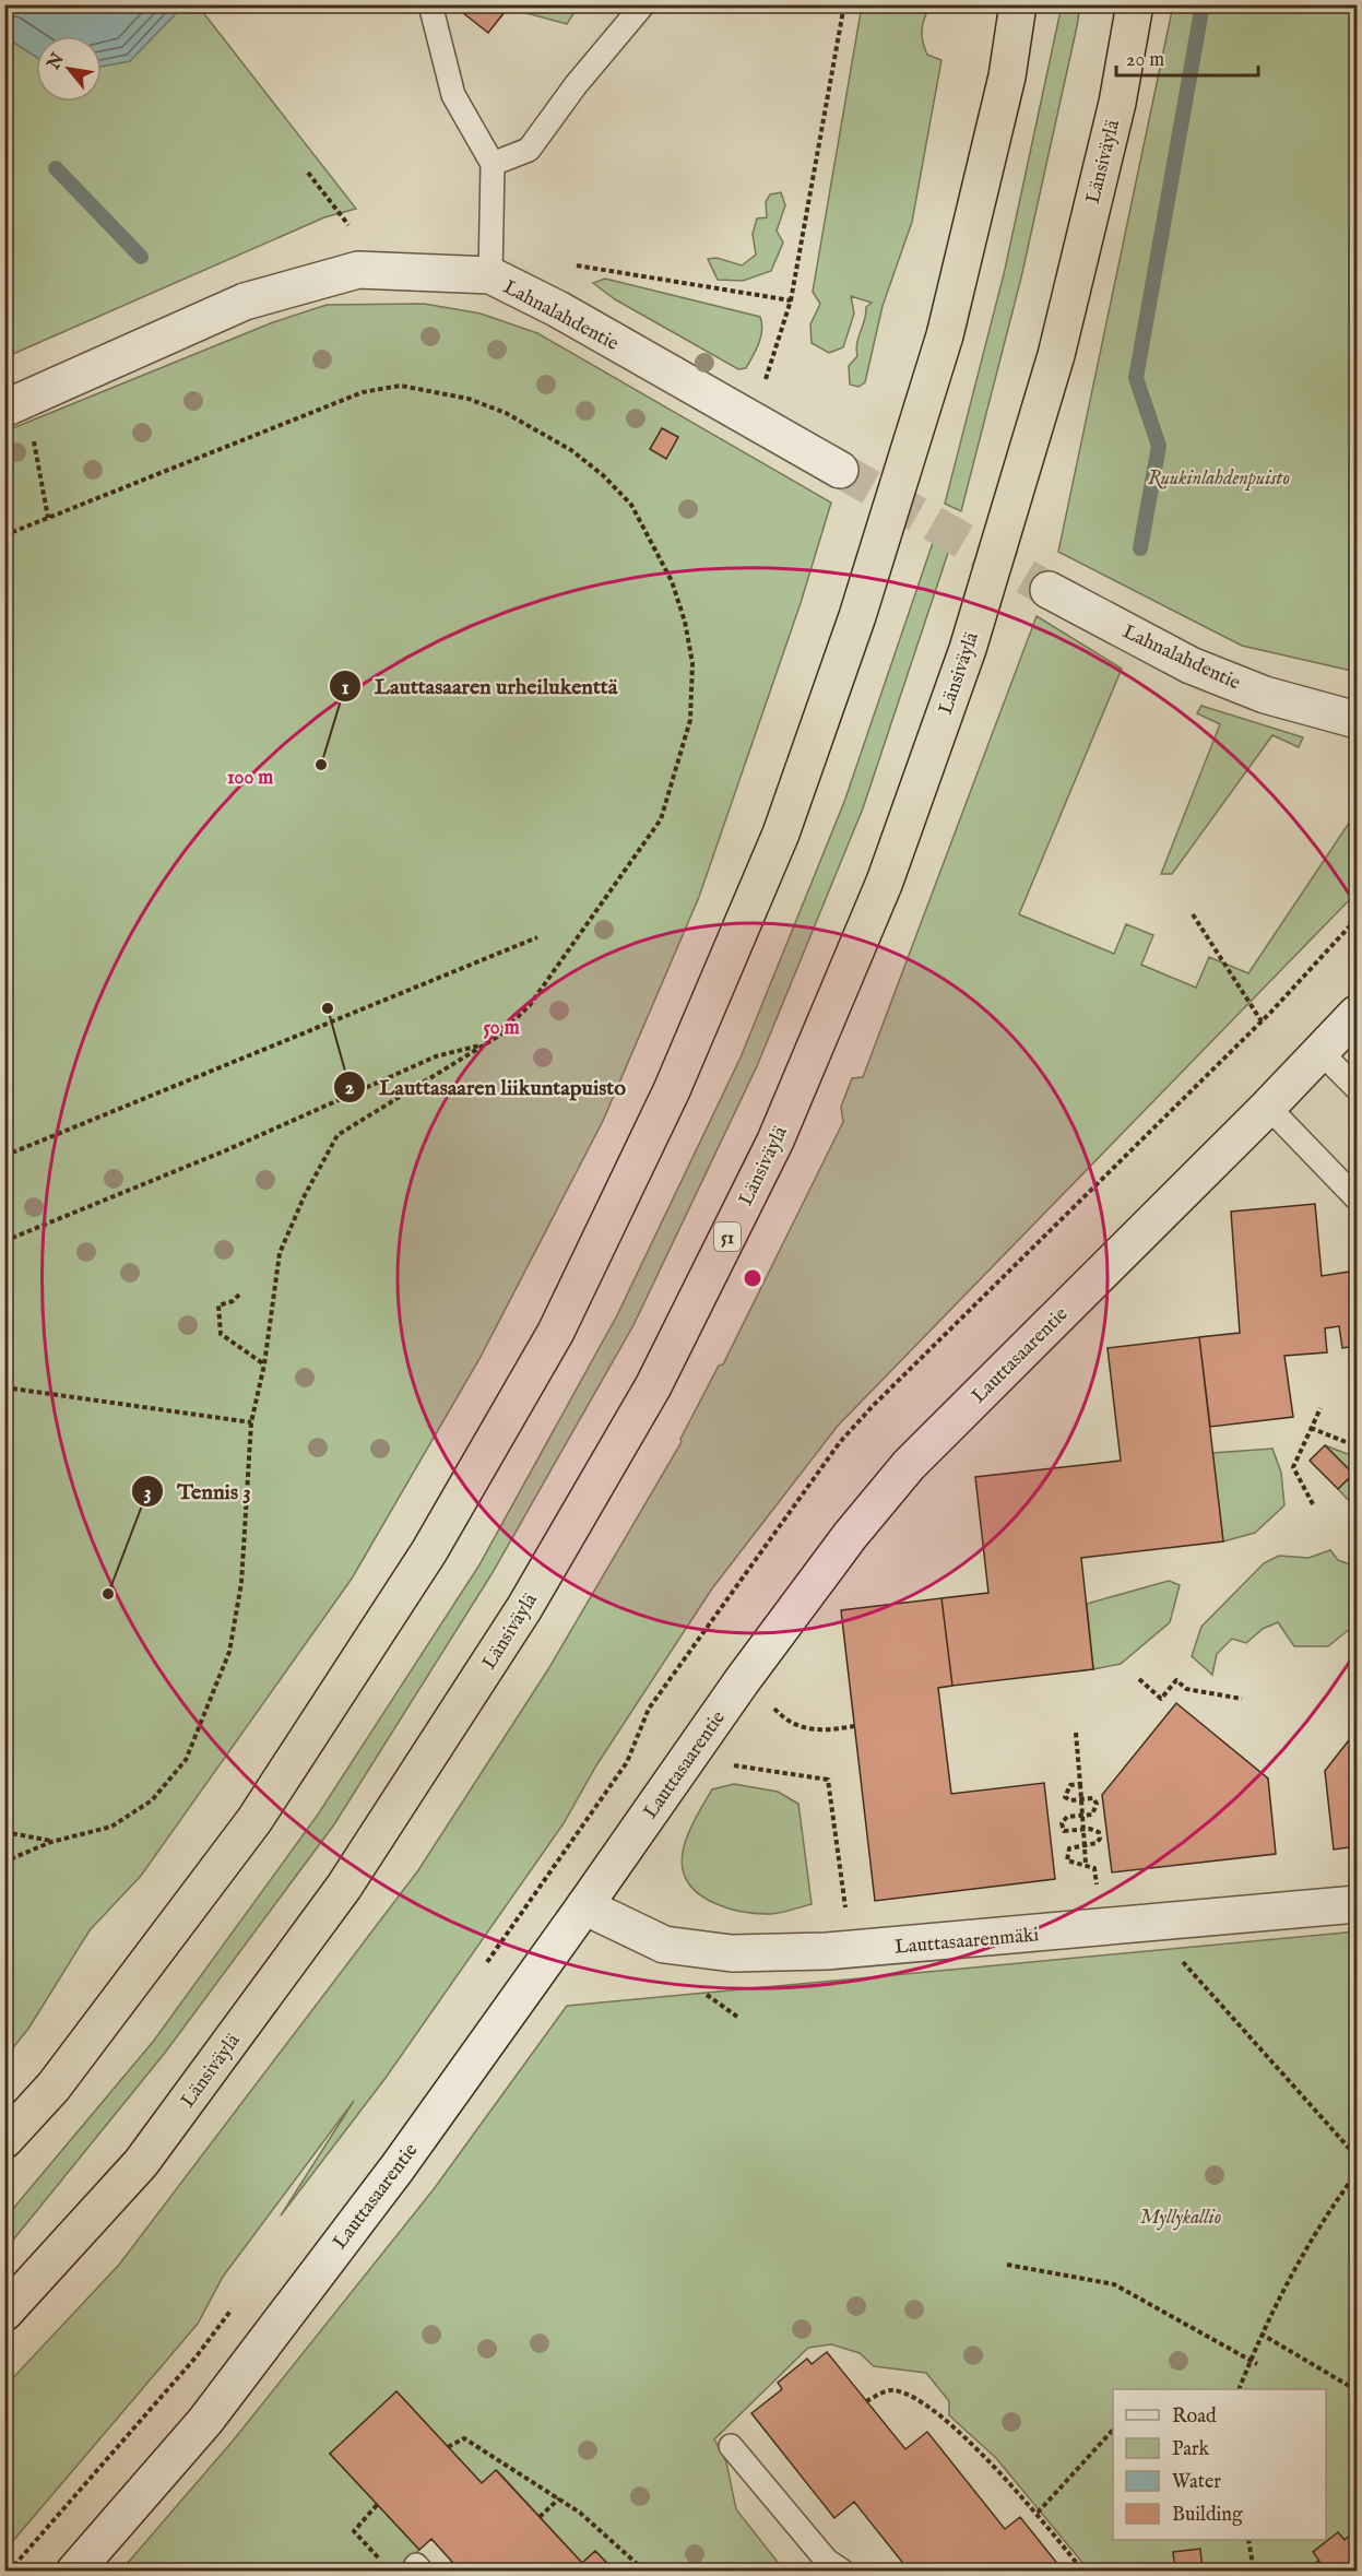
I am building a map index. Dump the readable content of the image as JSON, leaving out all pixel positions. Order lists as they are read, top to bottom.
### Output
{
  "streets": {
    "highway": ["Länsiväylä", "51"],
    "street": ["Lahnalahdentie", "Lauttasaarentie", "Lauttasaarenmäki"]
  },
  "crossings": [
    ["Lauttasaarentie", "Lauttasaarenmäki"]
  ],
  "parks": ["Ruukinlahdenpuisto", "Myllykallio"],
  "places": ["Lauttasaaren urheilukenttä", "Lauttasaaren liikuntapuisto", "Tennis 3"],
  "legend": [
    "Road",
    "Park",
    "Water",
    "Building"
  ],
  "scale_bar": "20 m",
  "north": "top left",
  "rings": ["100 m", "50 m"]
}
